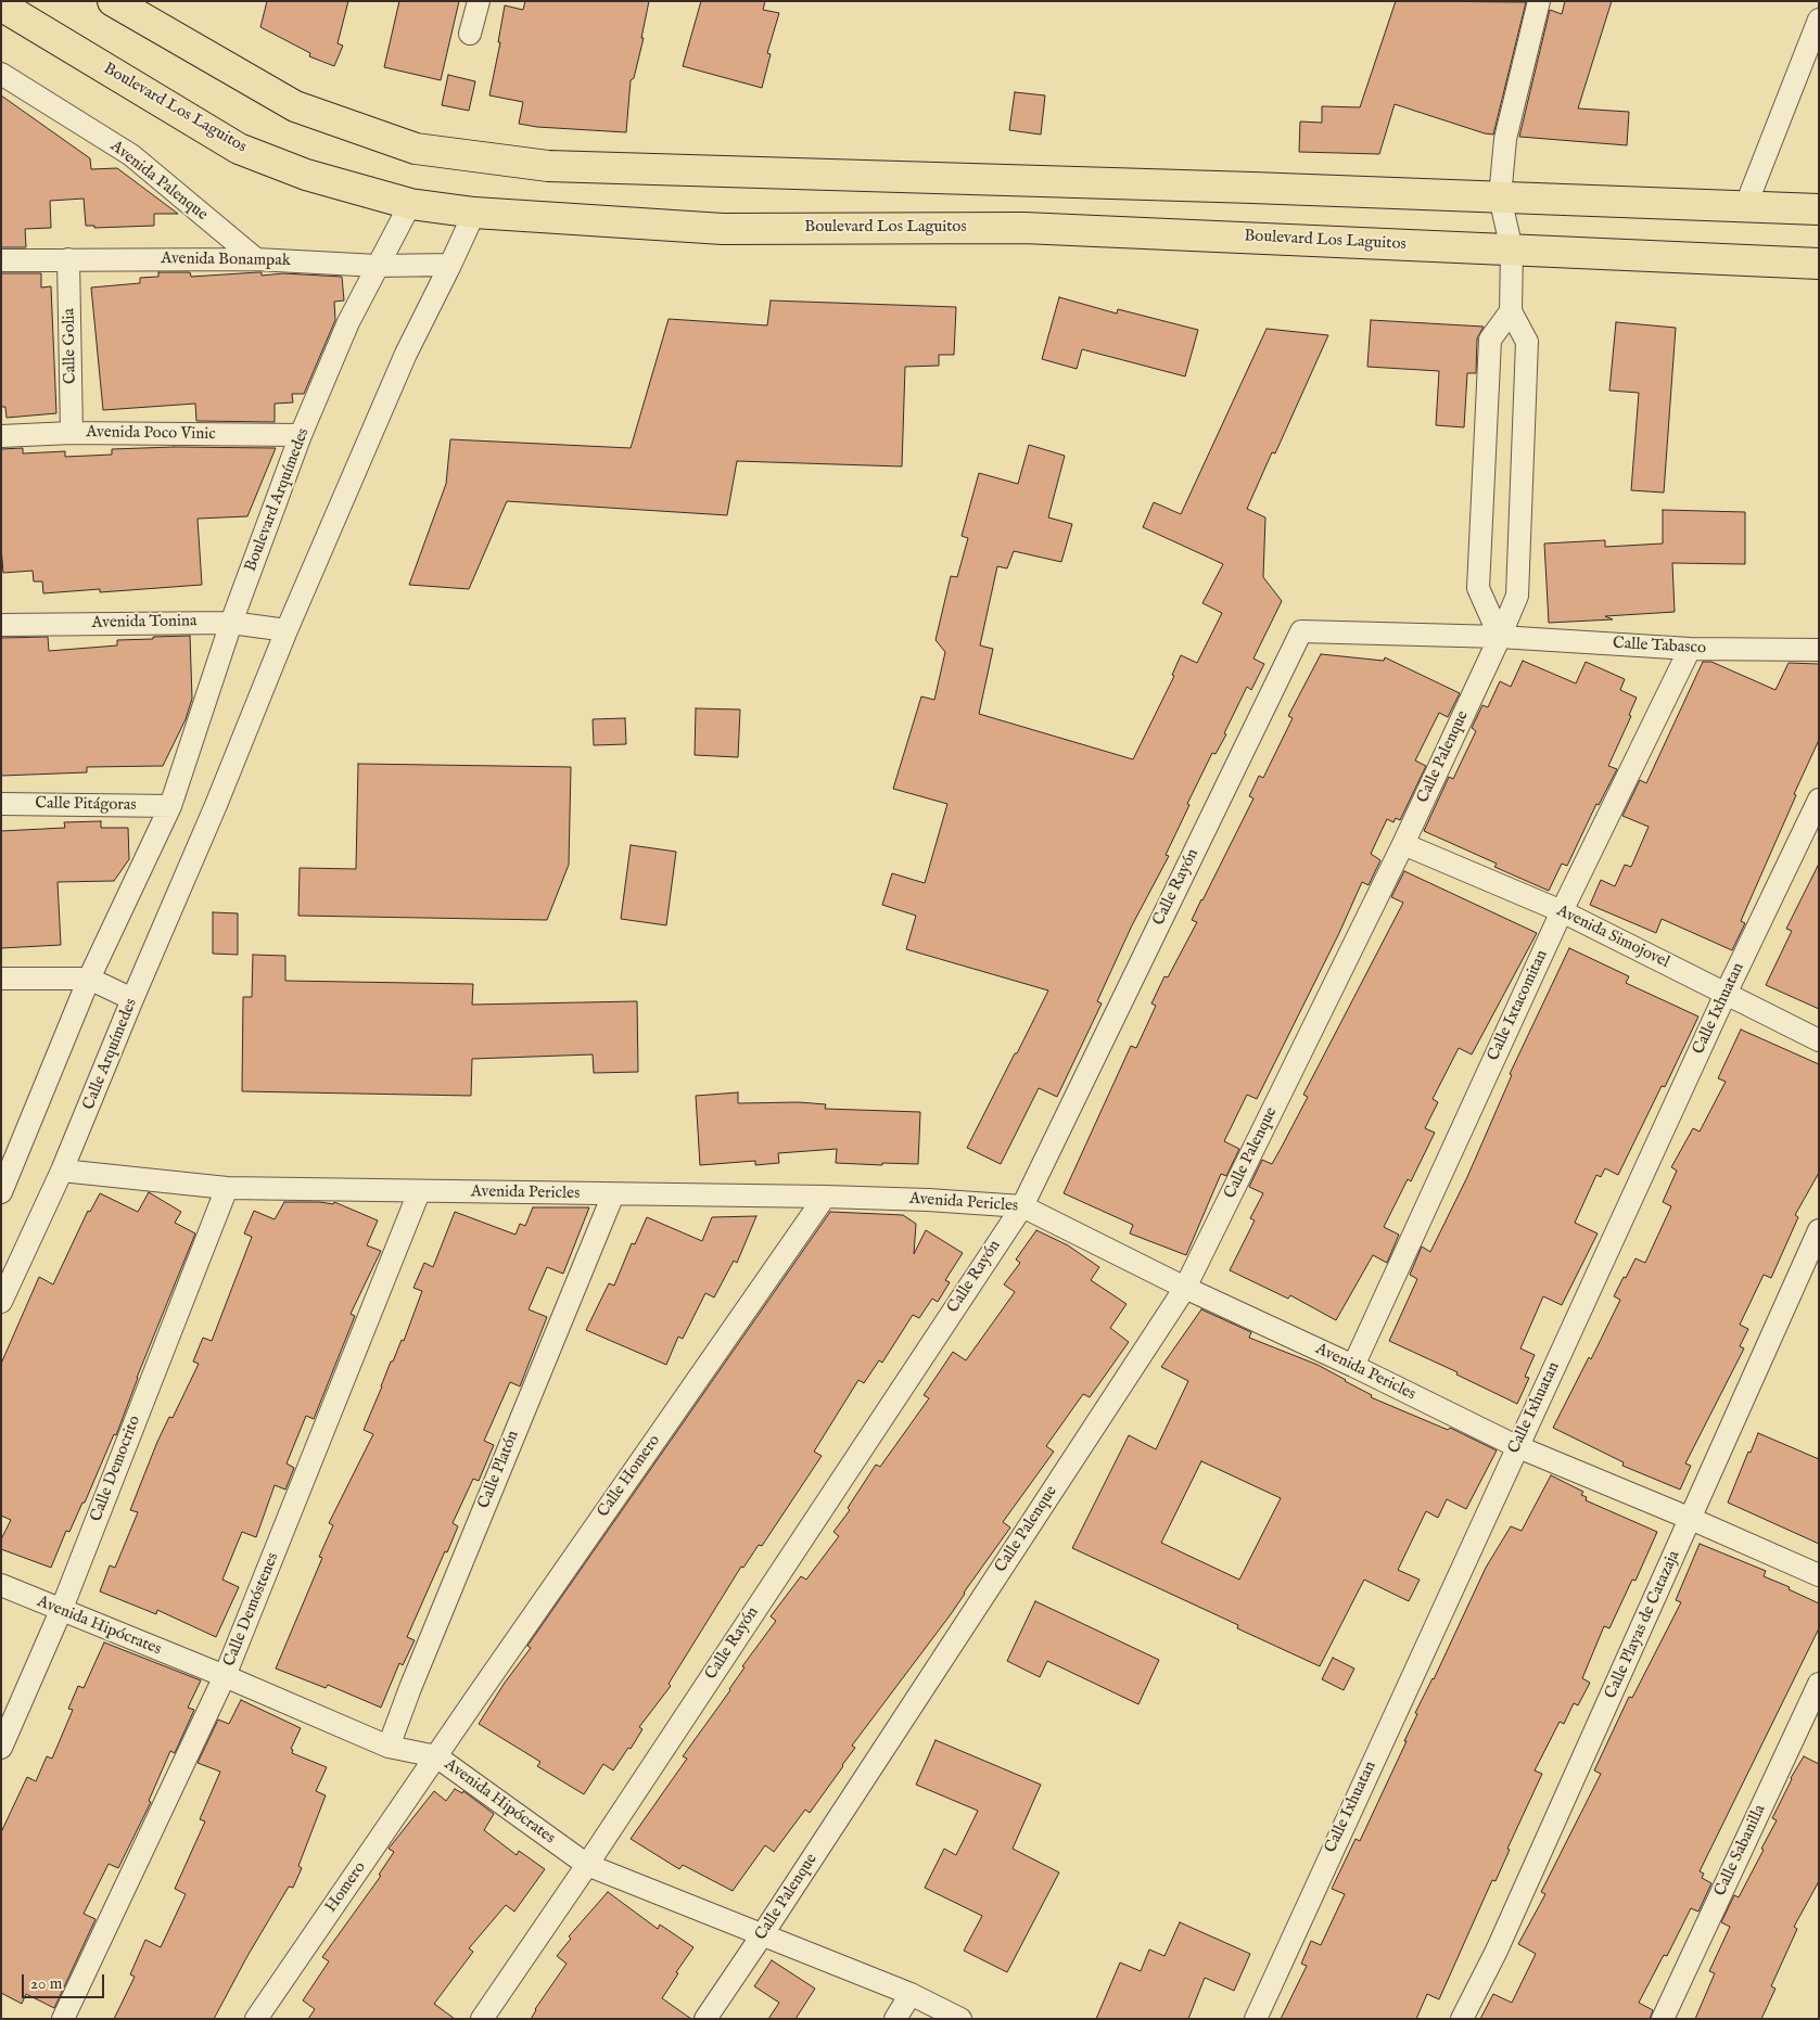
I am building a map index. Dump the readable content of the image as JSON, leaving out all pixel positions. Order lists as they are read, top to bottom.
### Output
{
  "streets": {
    "main road": ["Boulevard Los Laguitos"],
    "street": [
      "Avenida Palenque",
      "Avenida Bonampak",
      "Calle Golia",
      "Avenida Poco Vinic",
      "Boulevard Arquímedes",
      "Avenida Tonina",
      "Calle Tabasco",
      "Calle Palenque",
      "Calle Pitágoras",
      "Calle Rayón",
      "Avenida Simojovel",
      "Calle Ixtacomitan",
      "Calle Ixhuatan",
      "Calle Arquímedes",
      "Avenida Pericles",
      "Calle Democrito",
      "Calle Platón",
      "Calle Homero",
      "Calle Demóstenes",
      "Calle Playas de Catazaja",
      "Avenida Hipócrates",
      "Calle Sabanilla",
      "Homero"
    ]
  },
  "crossings": [
    ["Boulevard Los Laguitos", "Boulevard Arquímedes"],
    ["Avenida Palenque", "Avenida Bonampak"],
    ["Avenida Bonampak", "Calle Golia"],
    ["Avenida Bonampak", "Boulevard Arquímedes"],
    ["Calle Golia", "Avenida Poco Vinic"],
    ["Avenida Poco Vinic", "Boulevard Arquímedes"],
    ["Boulevard Arquímedes", "Avenida Tonina"],
    ["Boulevard Arquímedes", "Calle Pitágoras"],
    ["Avenida Tonina", "Calle Arquímedes"],
    ["Calle Tabasco", "Calle Palenque"],
    ["Calle Tabasco", "Calle Rayón"],
    ["Calle Tabasco", "Calle Ixtacomitan"],
    ["Calle Palenque", "Calle Rayón"],
    ["Calle Palenque", "Avenida Simojovel"],
    ["Calle Palenque", "Avenida Pericles"],
    ["Calle Palenque", "Avenida Hipócrates"],
    ["Calle Rayón", "Avenida Pericles"],
    ["Calle Rayón", "Avenida Hipócrates"],
    ["Avenida Simojovel", "Calle Ixtacomitan"],
    ["Avenida Simojovel", "Calle Ixhuatan"],
    ["Calle Ixtacomitan", "Avenida Pericles"],
    ["Calle Ixhuatan", "Avenida Pericles"],
    ["Calle Arquímedes", "Avenida Pericles"],
    ["Avenida Pericles", "Calle Democrito"],
    ["Avenida Pericles", "Calle Platón"],
    ["Avenida Pericles", "Calle Homero"],
    ["Avenida Pericles", "Calle Demóstenes"],
    ["Avenida Pericles", "Calle Playas de Catazaja"],
    ["Calle Democrito", "Avenida Hipócrates"],
    ["Calle Platón", "Avenida Hipócrates"],
    ["Calle Homero", "Avenida Hipócrates"],
    ["Calle Homero", "Homero"],
    ["Calle Demóstenes", "Avenida Hipócrates"],
    ["Avenida Hipócrates", "Homero"]
  ],
  "scale_bar": "20 m"
}
